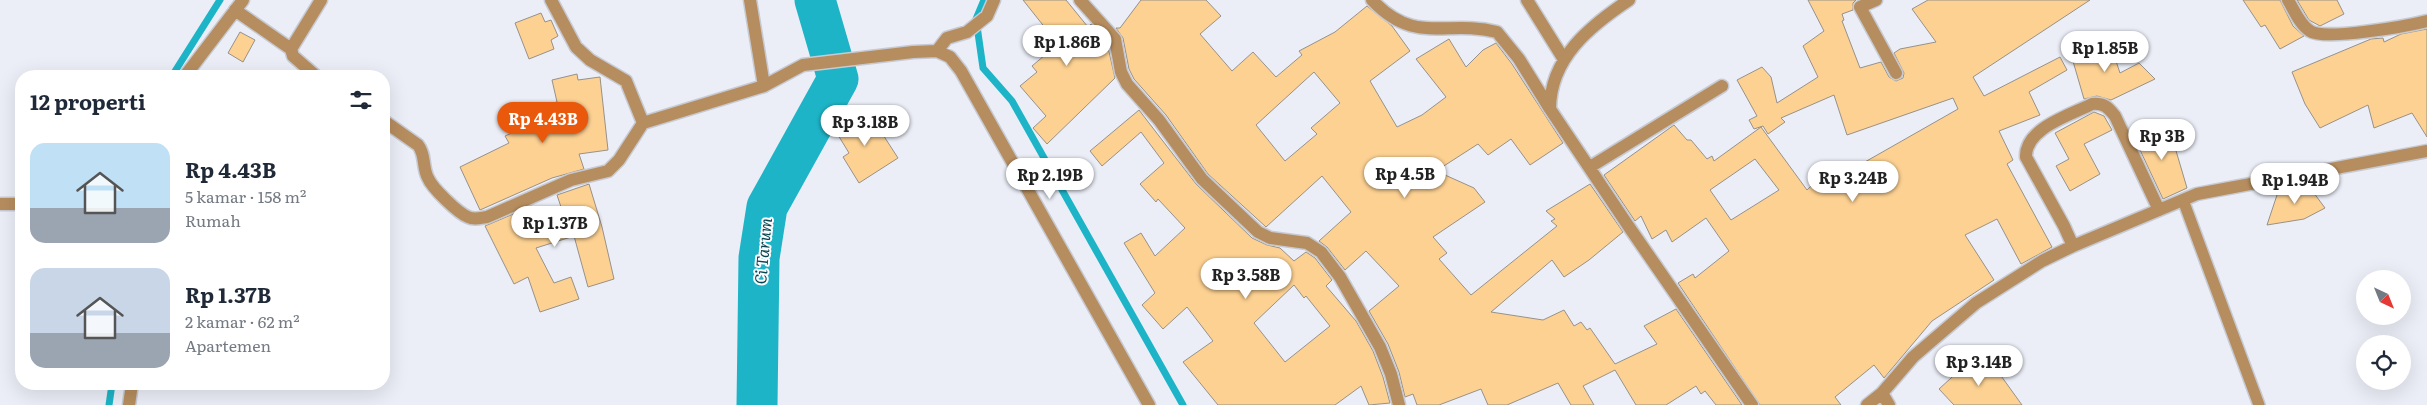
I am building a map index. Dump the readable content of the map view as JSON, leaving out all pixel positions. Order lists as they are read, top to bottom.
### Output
{
  "water": ["Ci Tarum"],
  "north": "bottom right",
  "page": {
    "price": [
      "Rp 1.86B",
      "Rp 1.85B",
      "Rp 4.43B",
      "Rp 3.18B",
      "Rp 3B",
      "Rp 4.5B",
      "Rp 2.19B",
      "Rp 3.24B",
      "Rp 1.94B",
      "Rp 1.37B",
      "Rp 3.58B",
      "Rp 3.14B"
    ],
    "heading": "12 properti",
    "list": [
      {
        "name": "Rp 4.43B",
        "note": "5 kamar · 158 m² · Rumah"
      },
      {
        "name": "Rp 1.37B",
        "note": "2 kamar · 62 m² · Apartemen"
      }
    ]
  }
}
